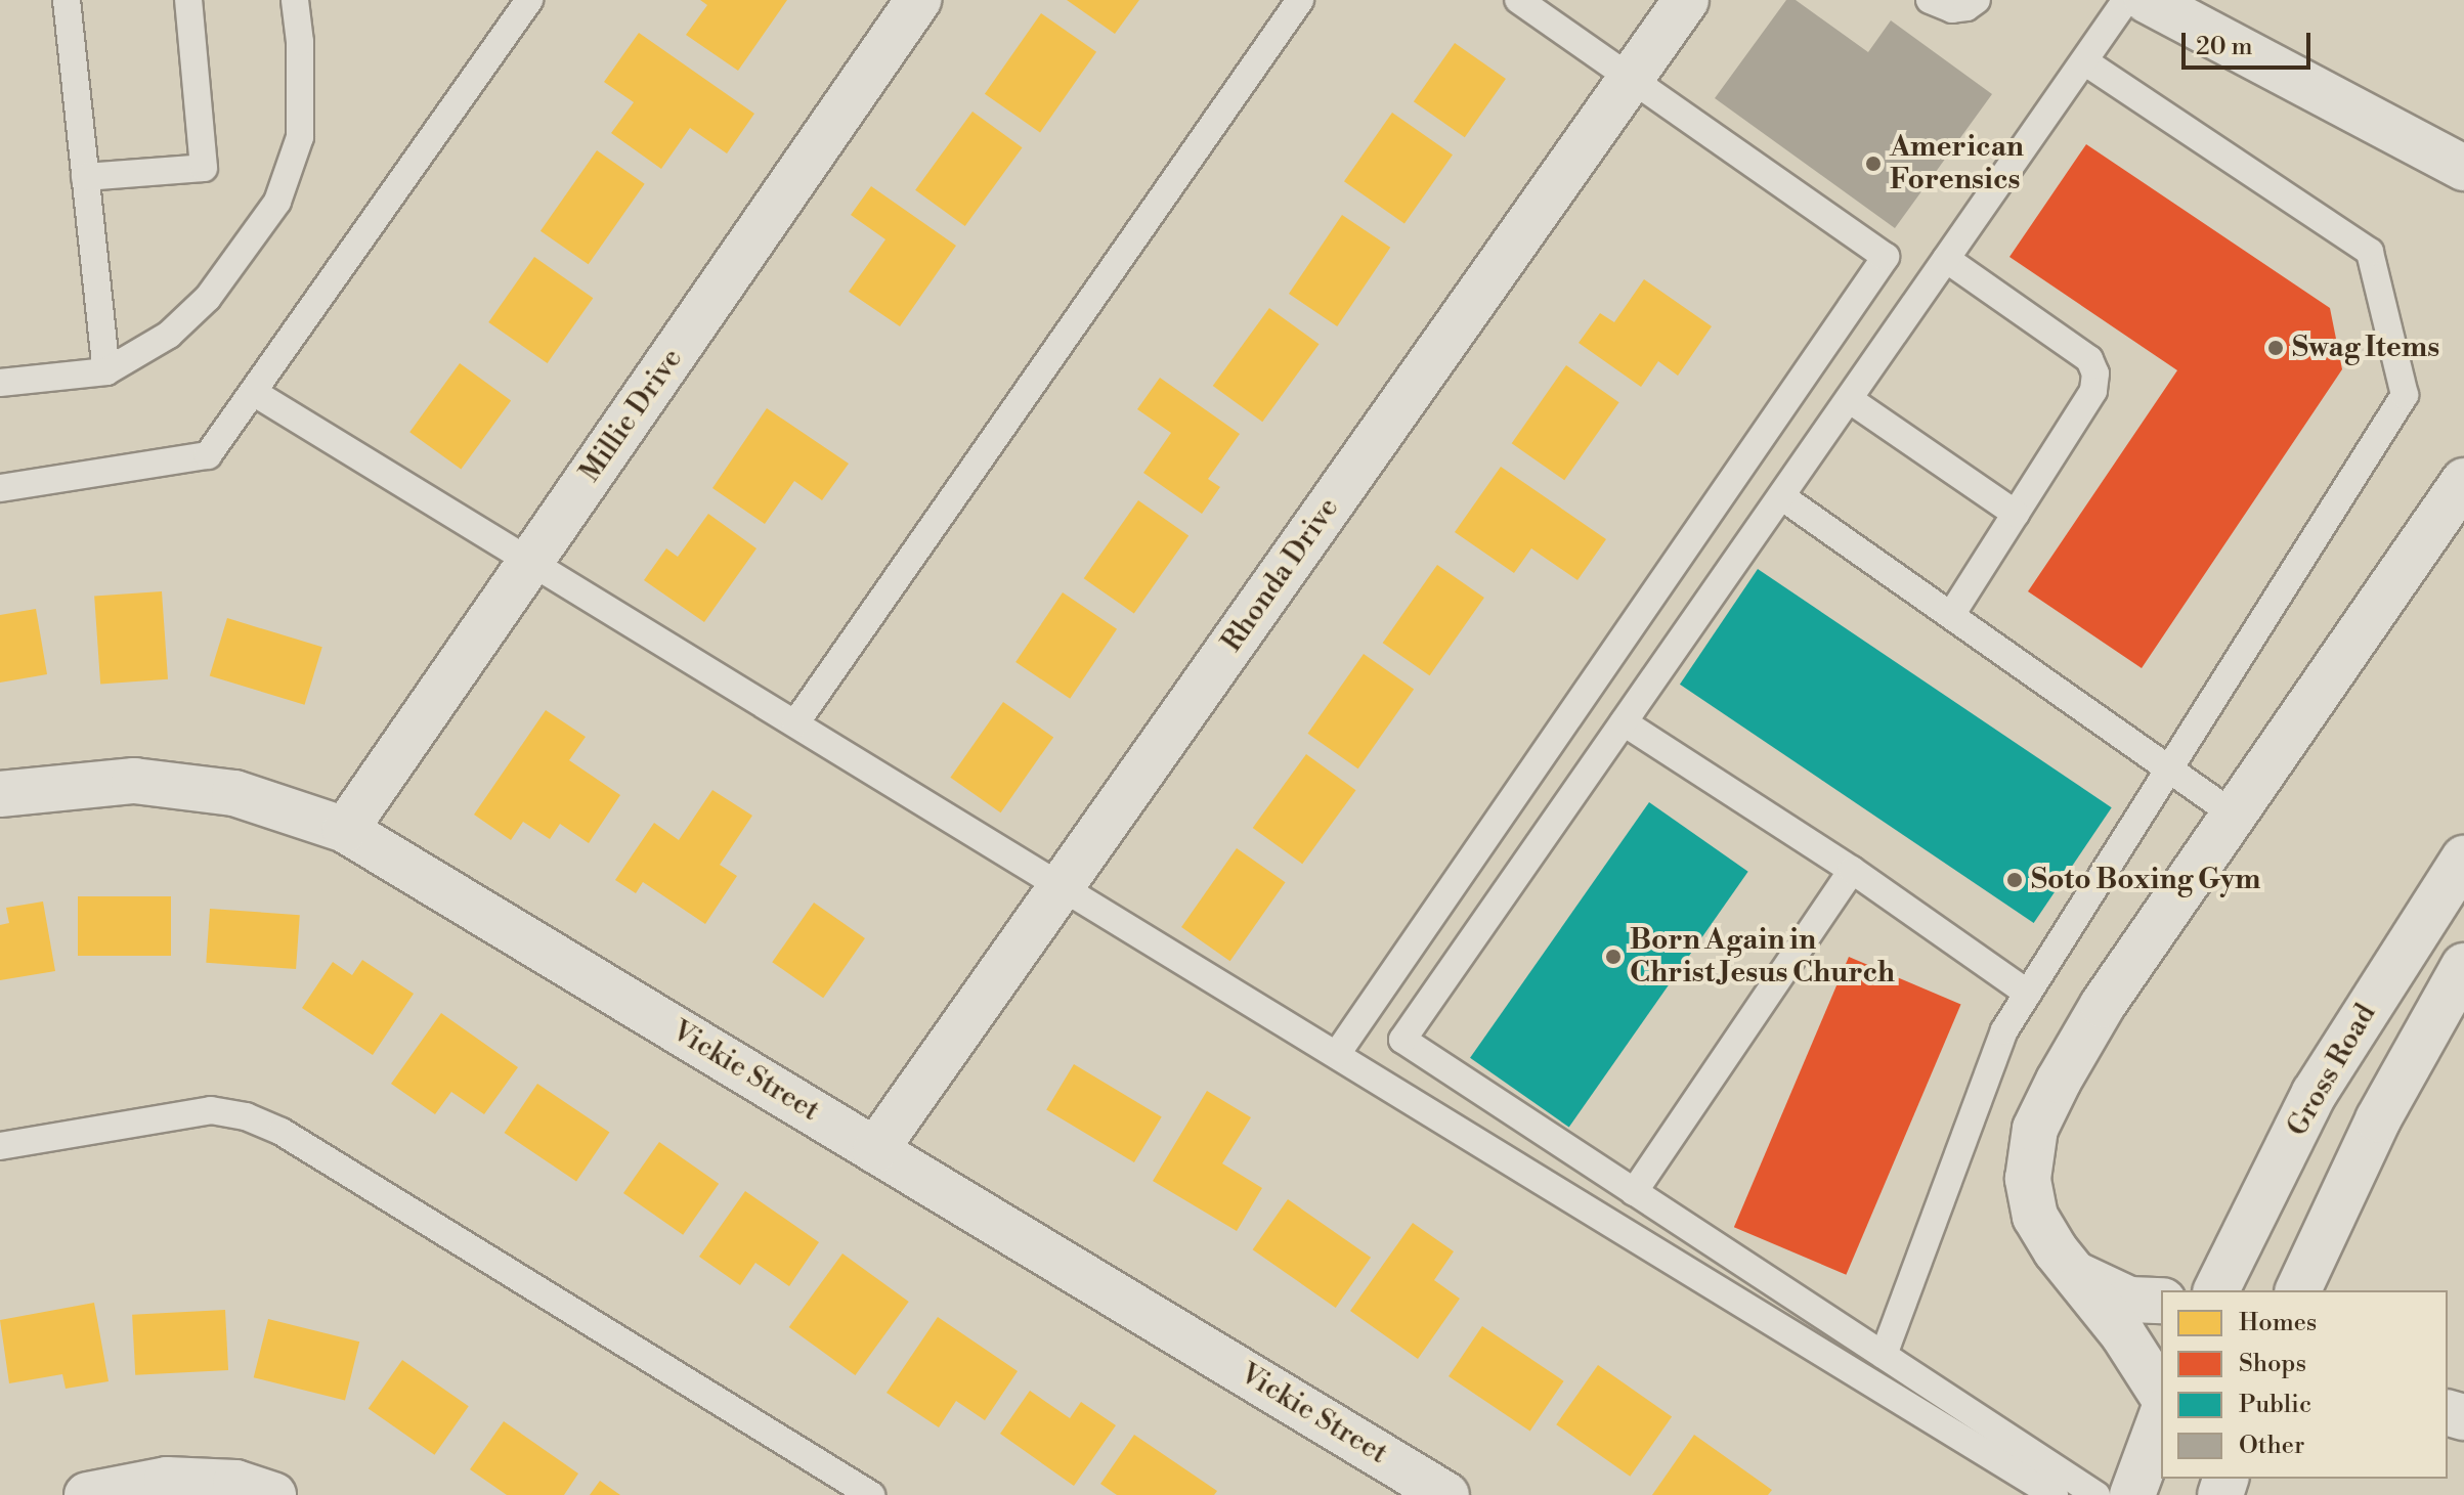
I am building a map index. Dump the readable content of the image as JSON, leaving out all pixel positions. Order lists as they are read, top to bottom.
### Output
{
  "streets": {
    "street": [
      "Millie Drive",
      "Rhonda Drive",
      "Gross Road",
      "Vickie Street"
    ]
  },
  "crossings": [
    ["Millie Drive", "Vickie Street"],
    ["Rhonda Drive", "Vickie Street"]
  ],
  "places": [
    "American Forensics",
    "Swag Items",
    "Soto Boxing Gym",
    "Born Again in Christ Jesus Church"
  ],
  "legend": [
    "Homes",
    "Shops",
    "Public",
    "Other"
  ],
  "scale_bar": "20 m"
}
